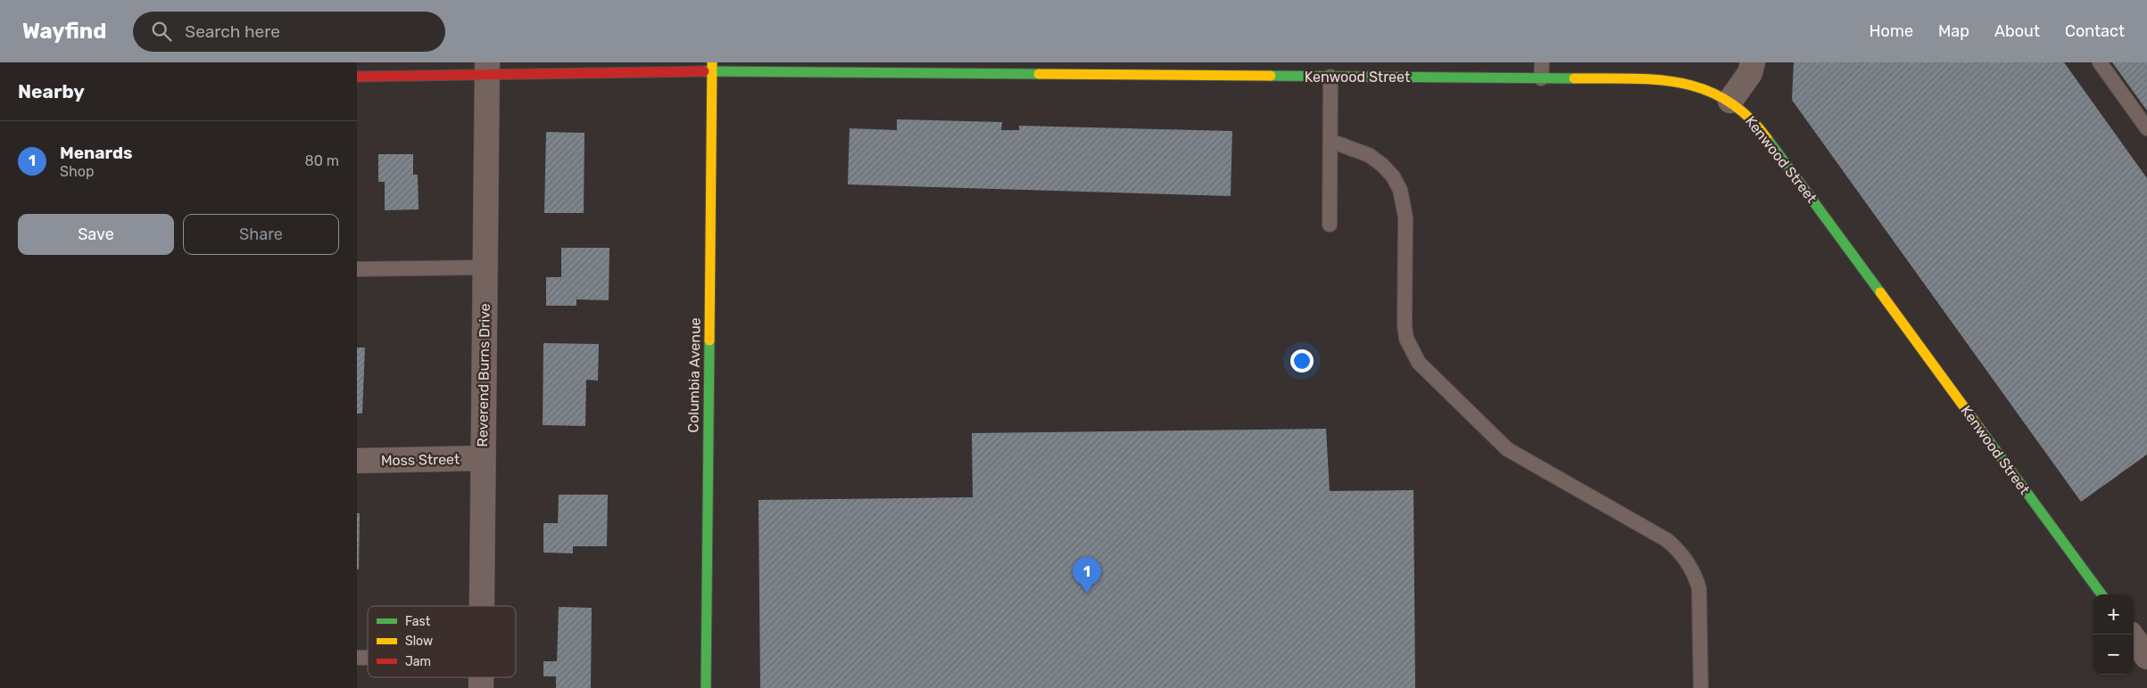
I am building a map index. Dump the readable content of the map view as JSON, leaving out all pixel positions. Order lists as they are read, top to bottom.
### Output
{
  "streets": {
    "street": [
      "Kenwood Street",
      "Reverend Burns Drive",
      "Columbia Avenue",
      "Moss Street"
    ]
  },
  "crossings": [
    ["Kenwood Street", "Reverend Burns Drive"],
    ["Kenwood Street", "Columbia Avenue"],
    ["Reverend Burns Drive", "Moss Street"]
  ],
  "legend": ["Fast", "Slow", "Jam"],
  "page": {
    "header": "Wayfind",
    "search": "Search here",
    "nav": [
      "Home",
      "Map",
      "About",
      "Contact"
    ],
    "heading": "Nearby",
    "list": [
      {
        "mark": "1",
        "name": "Menards",
        "note": "Shop",
        "value": "80 m"
      }
    ],
    "buttons": ["Save", "Share"],
    "pins": "1",
    "map_buttons": ["+", "−"]
  }
}
